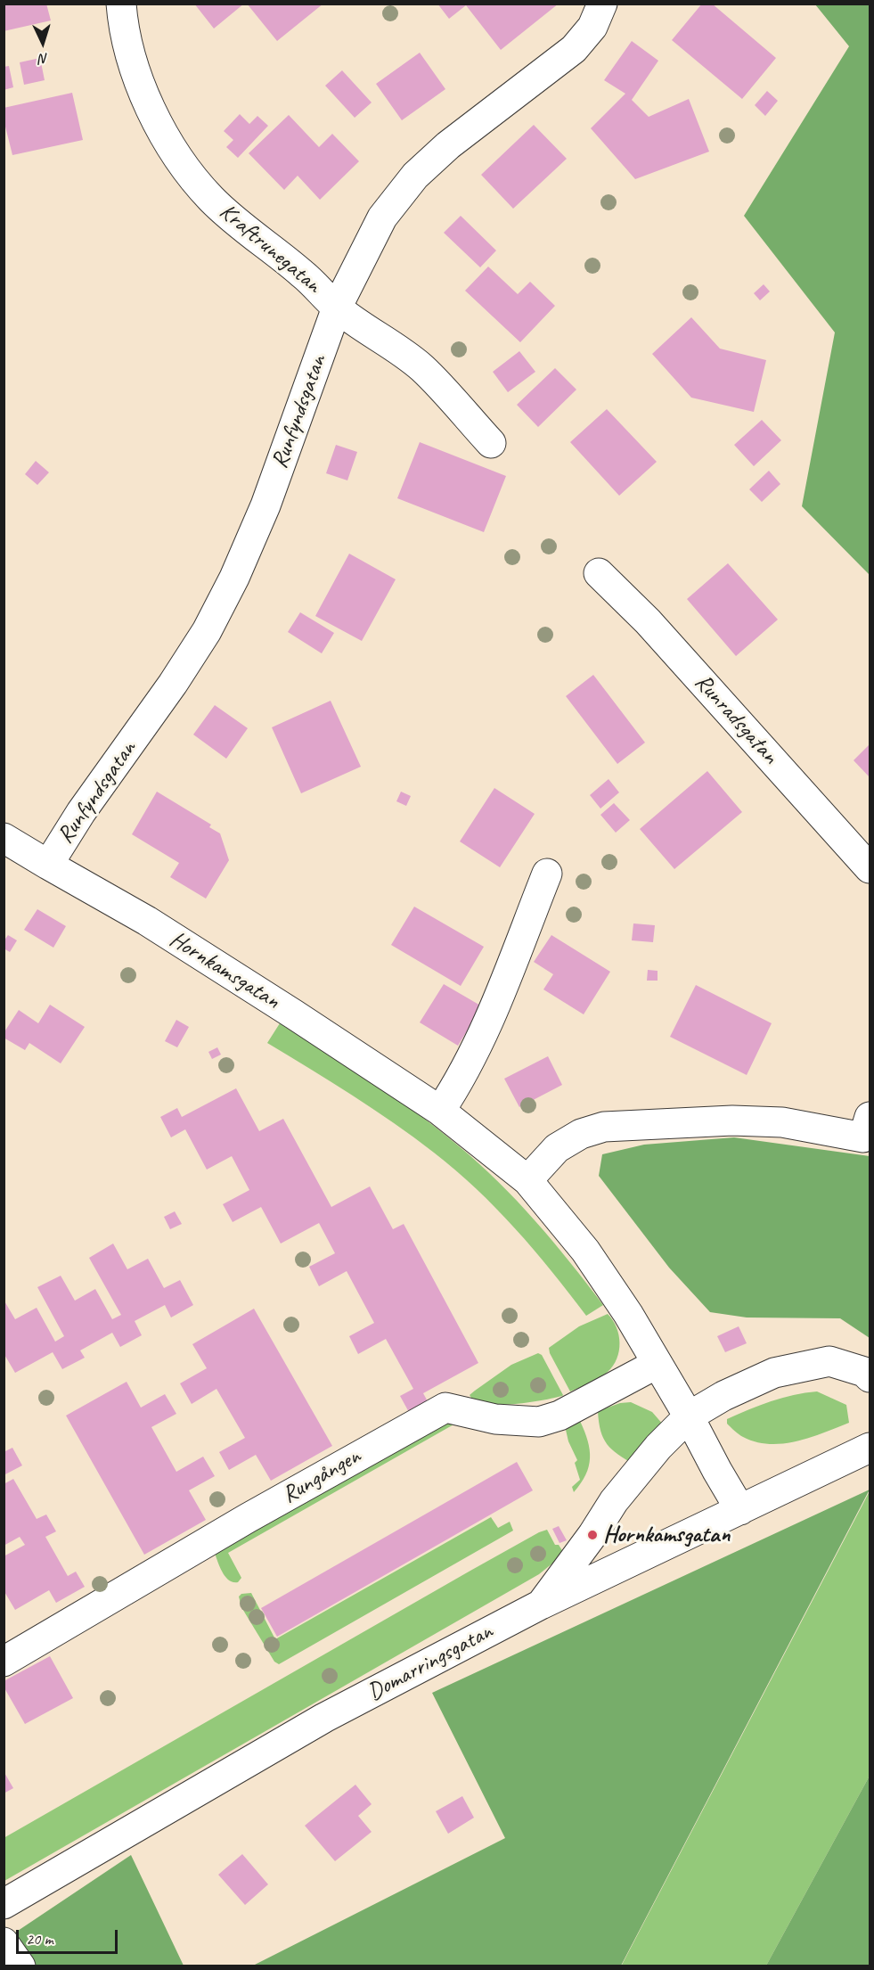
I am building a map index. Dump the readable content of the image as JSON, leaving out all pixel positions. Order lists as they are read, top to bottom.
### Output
{
  "streets": {
    "street": [
      "Kraftrunegatan",
      "Runfyndsgatan",
      "Runradsgatan",
      "Hornkamsgatan",
      "Rungången",
      "Domarringsgatan"
    ]
  },
  "crossings": [
    ["Kraftrunegatan", "Runfyndsgatan"],
    ["Runfyndsgatan", "Hornkamsgatan"],
    ["Hornkamsgatan", "Rungången"],
    ["Hornkamsgatan", "Domarringsgatan"]
  ],
  "places": ["Hornkamsgatan"],
  "scale_bar": "20 m",
  "north": "bottom"
}
